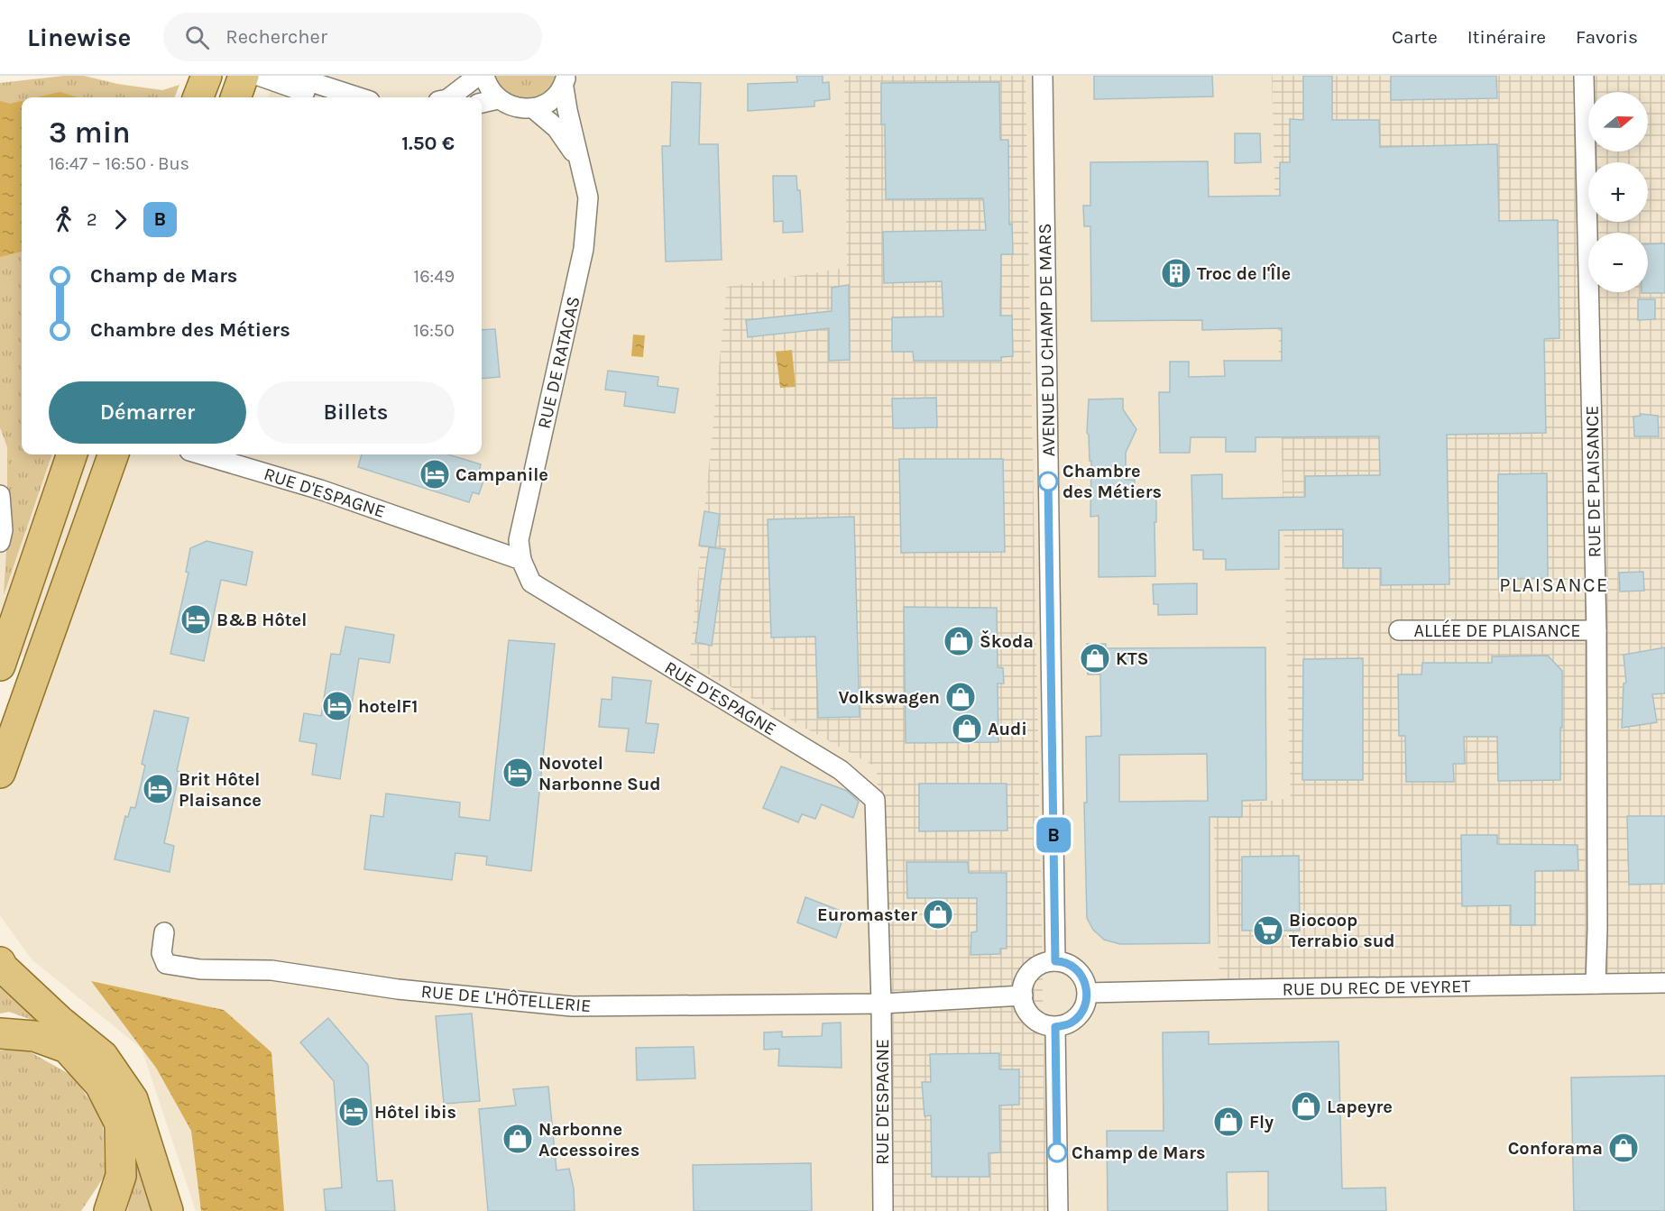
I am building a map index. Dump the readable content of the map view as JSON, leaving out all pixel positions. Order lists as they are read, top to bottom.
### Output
{
  "streets": {
    "street": [
      "AVENUE DU CHAMP DE MARS",
      "RUE DE RATACAS",
      "RUE DE PLAISANCE",
      "RUE D'ESPAGNE",
      "ALLÉE DE PLAISANCE",
      "RUE DU REC DE VEYRET",
      "RUE DE L'HÔTELLERIE"
    ]
  },
  "crossings": [
    ["AVENUE DU CHAMP DE MARS", "RUE DU REC DE VEYRET"],
    ["RUE DE RATACAS", "RUE D'ESPAGNE"],
    ["RUE DE PLAISANCE", "ALLÉE DE PLAISANCE"],
    ["RUE DE PLAISANCE", "RUE DU REC DE VEYRET"],
    ["RUE D'ESPAGNE", "RUE DE L'HÔTELLERIE"]
  ],
  "districts": ["PLAISANCE"],
  "places": {
    "building": ["Troc de l'Île"],
    "hotel": [
      "Campanile",
      "B&B Hôtel",
      "hotelF1",
      "Novotel Narbonne Sud",
      "Brit Hôtel Plaisance",
      "Hôtel ibis"
    ],
    "other": ["Chambre des Métiers", "Champ de Mars"],
    "shop": [
      "Škoda",
      "KTS",
      "Volkswagen",
      "Audi",
      "Euromaster",
      "Lapeyre",
      "Fly",
      "Narbonne Accessoires",
      "Conforama"
    ],
    "supermarket": ["Biocoop Terrabio sud"]
  },
  "lines": ["bus line B"],
  "north": "right",
  "page": {
    "header": "Linewise",
    "search": "Rechercher",
    "nav": ["Carte", "Itinéraire", "Favoris"],
    "on_map": "B",
    "map_buttons": ["+", "−"],
    "heading": ["3 min", "16:47 – 16:50 · Bus", "1.50 €"],
    "legs": ["2", "B"],
    "list": [
      {
        "name": "Champ de Mars",
        "value": "16:49"
      },
      {
        "name": "Chambre des Métiers",
        "value": "16:50"
      }
    ],
    "buttons": ["Démarrer", "Billets"]
  }
}
